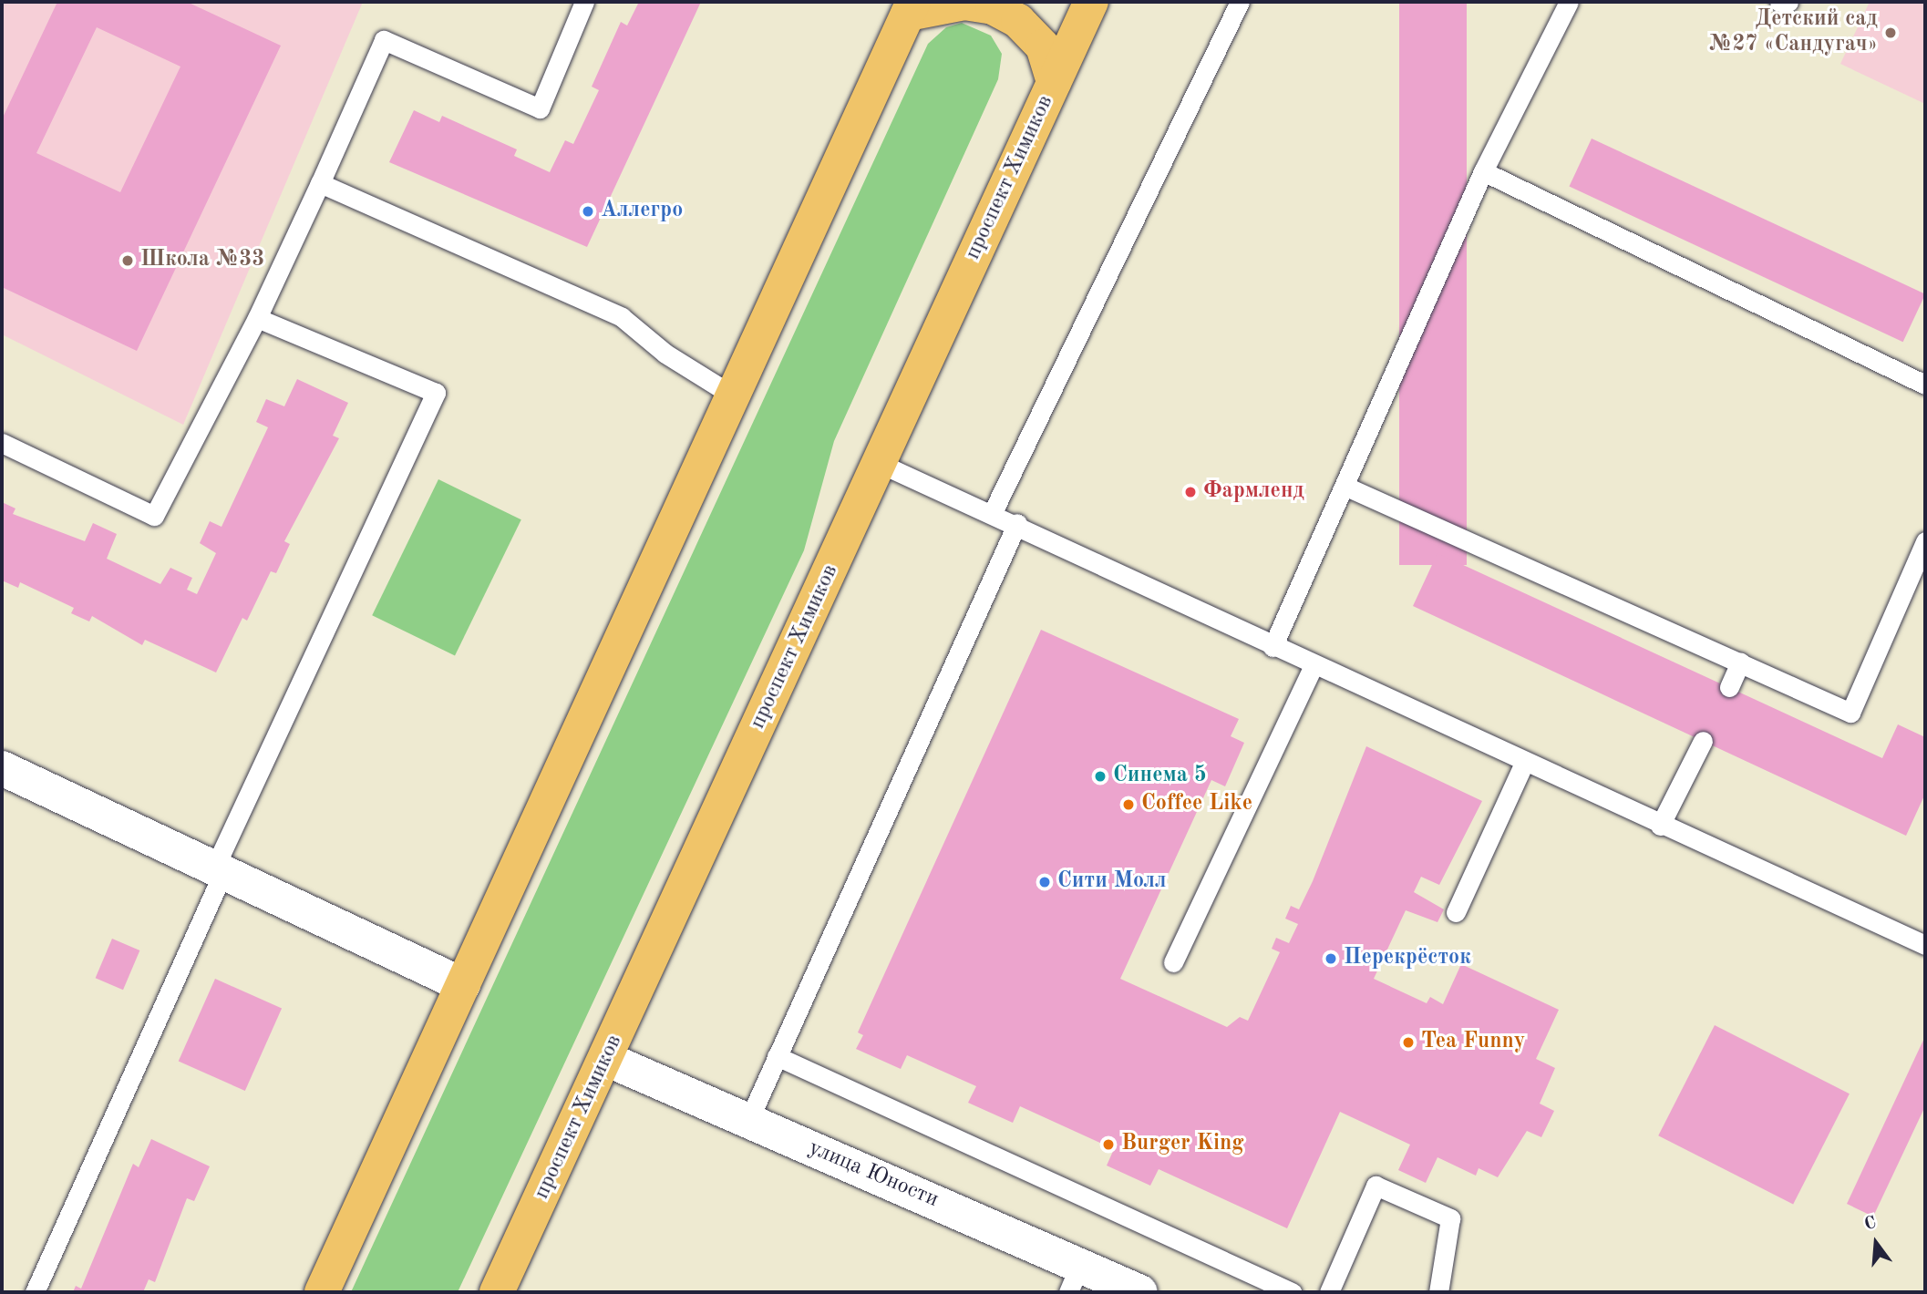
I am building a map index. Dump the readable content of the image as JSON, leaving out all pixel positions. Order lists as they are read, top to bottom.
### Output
{
  "streets": {
    "main road": ["проспект Химиков"],
    "street": ["улица Юности"]
  },
  "crossings": [
    ["проспект Химиков", "улица Юности"]
  ],
  "places": [
    "Детский сад №27 «Сандугач»",
    "Аллегро",
    "Школа №33",
    "Фармленд",
    "Синема 5",
    "Coffee Like",
    "Сити Молл",
    "Перекрёсток",
    "Tea Funny",
    "Burger King"
  ],
  "north": "top"
}
